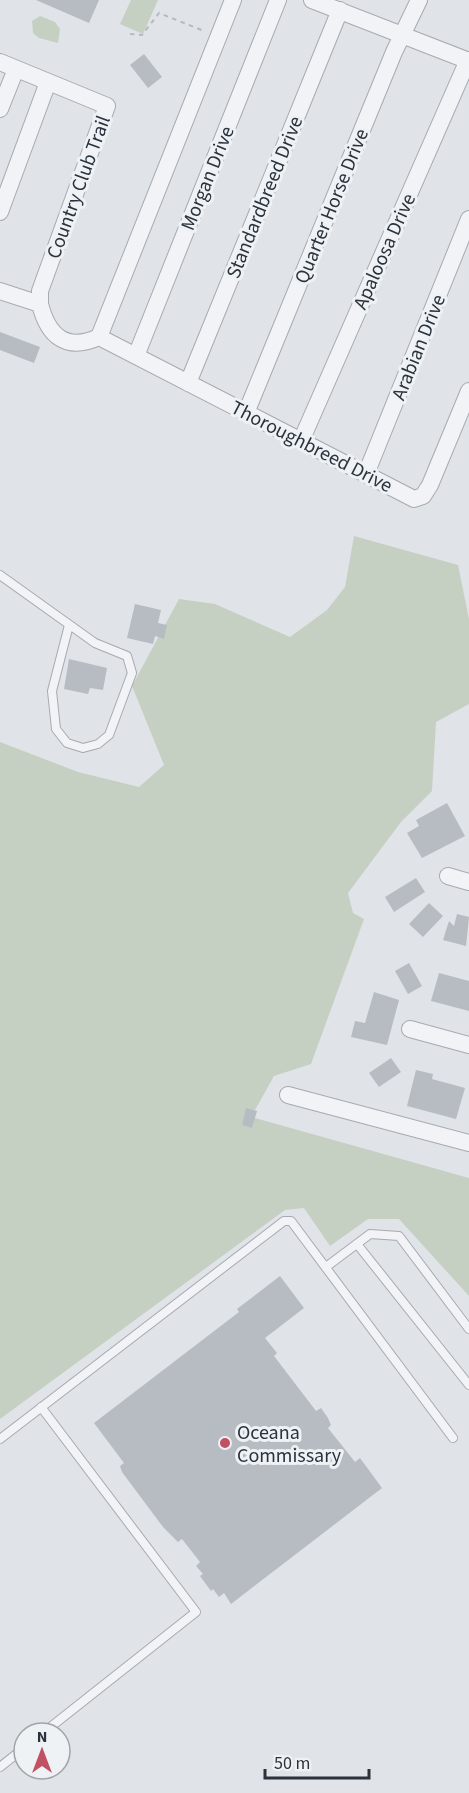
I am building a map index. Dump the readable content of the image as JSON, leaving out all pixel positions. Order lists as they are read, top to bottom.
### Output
{
  "streets": {
    "street": [
      "Morgan Drive",
      "Country Club Trail",
      "Standardbreed Drive",
      "Quarter Horse Drive",
      "Apaloosa Drive",
      "Arabian Drive",
      "Thoroughbreed Drive"
    ]
  },
  "crossings": [
    ["Morgan Drive", "Thoroughbreed Drive"],
    ["Standardbreed Drive", "Thoroughbreed Drive"],
    ["Quarter Horse Drive", "Thoroughbreed Drive"],
    ["Apaloosa Drive", "Thoroughbreed Drive"],
    ["Arabian Drive", "Thoroughbreed Drive"]
  ],
  "places": ["Oceana Commissary"],
  "scale_bar": "50 m",
  "north": "top"
}
